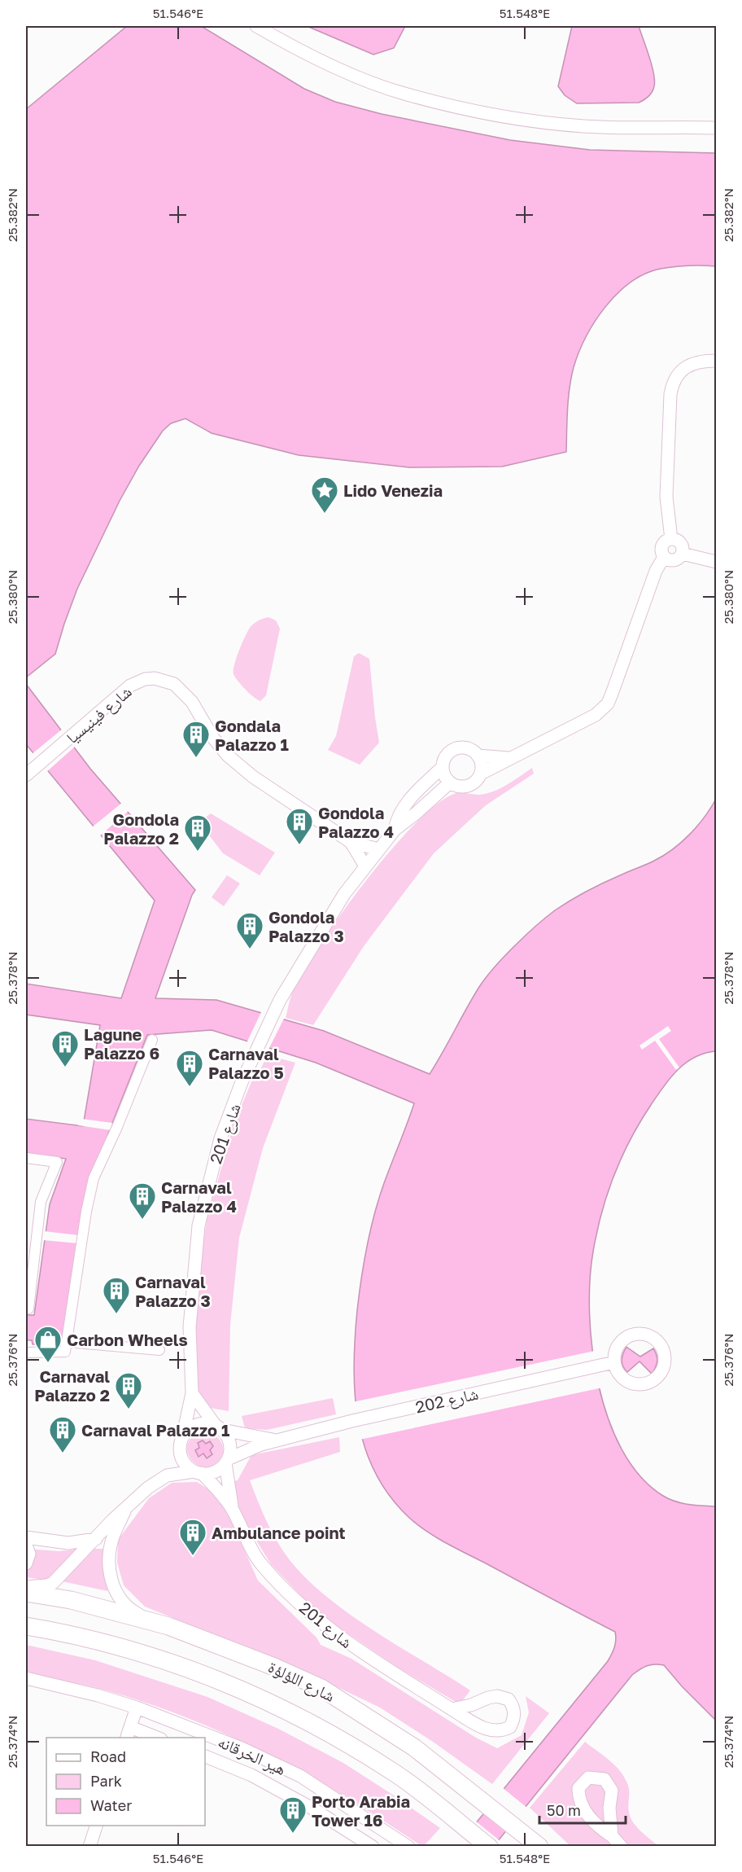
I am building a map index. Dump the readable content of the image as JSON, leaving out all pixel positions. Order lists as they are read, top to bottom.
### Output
{
  "streets": {
    "main road": ["شارع اللؤلؤة"],
    "street": [
      "شارع فينيسيا",
      "شارع 201",
      "شارع 202",
      "هير الخرقانه"
    ]
  },
  "crossings": [
    ["شارع فينيسيا", "شارع 201"],
    ["شارع 201", "شارع 202"]
  ],
  "places": {
    "place": ["Lido Venezia"],
    "building": [
      "Gondala Palazzo 1",
      "Gondola Palazzo 4",
      "Gondola Palazzo 2",
      "Gondola Palazzo 3",
      "Lagune Palazzo 6",
      "Carnaval Palazzo 5",
      "Carnaval Palazzo 4",
      "Carnaval Palazzo 3",
      "Carnaval Palazzo 2",
      "Carnaval Palazzo 1",
      "Ambulance point",
      "Porto Arabia Tower 16"
    ],
    "shop": ["Carbon Wheels"]
  },
  "legend": ["Road", "Park", "Water"],
  "scale_bar": "50 m",
  "coordinates": [
    "51.546°E",
    "51.548°E",
    "25.382°N",
    "25.380°N",
    "25.378°N",
    "25.376°N",
    "25.374°N"
  ]
}
